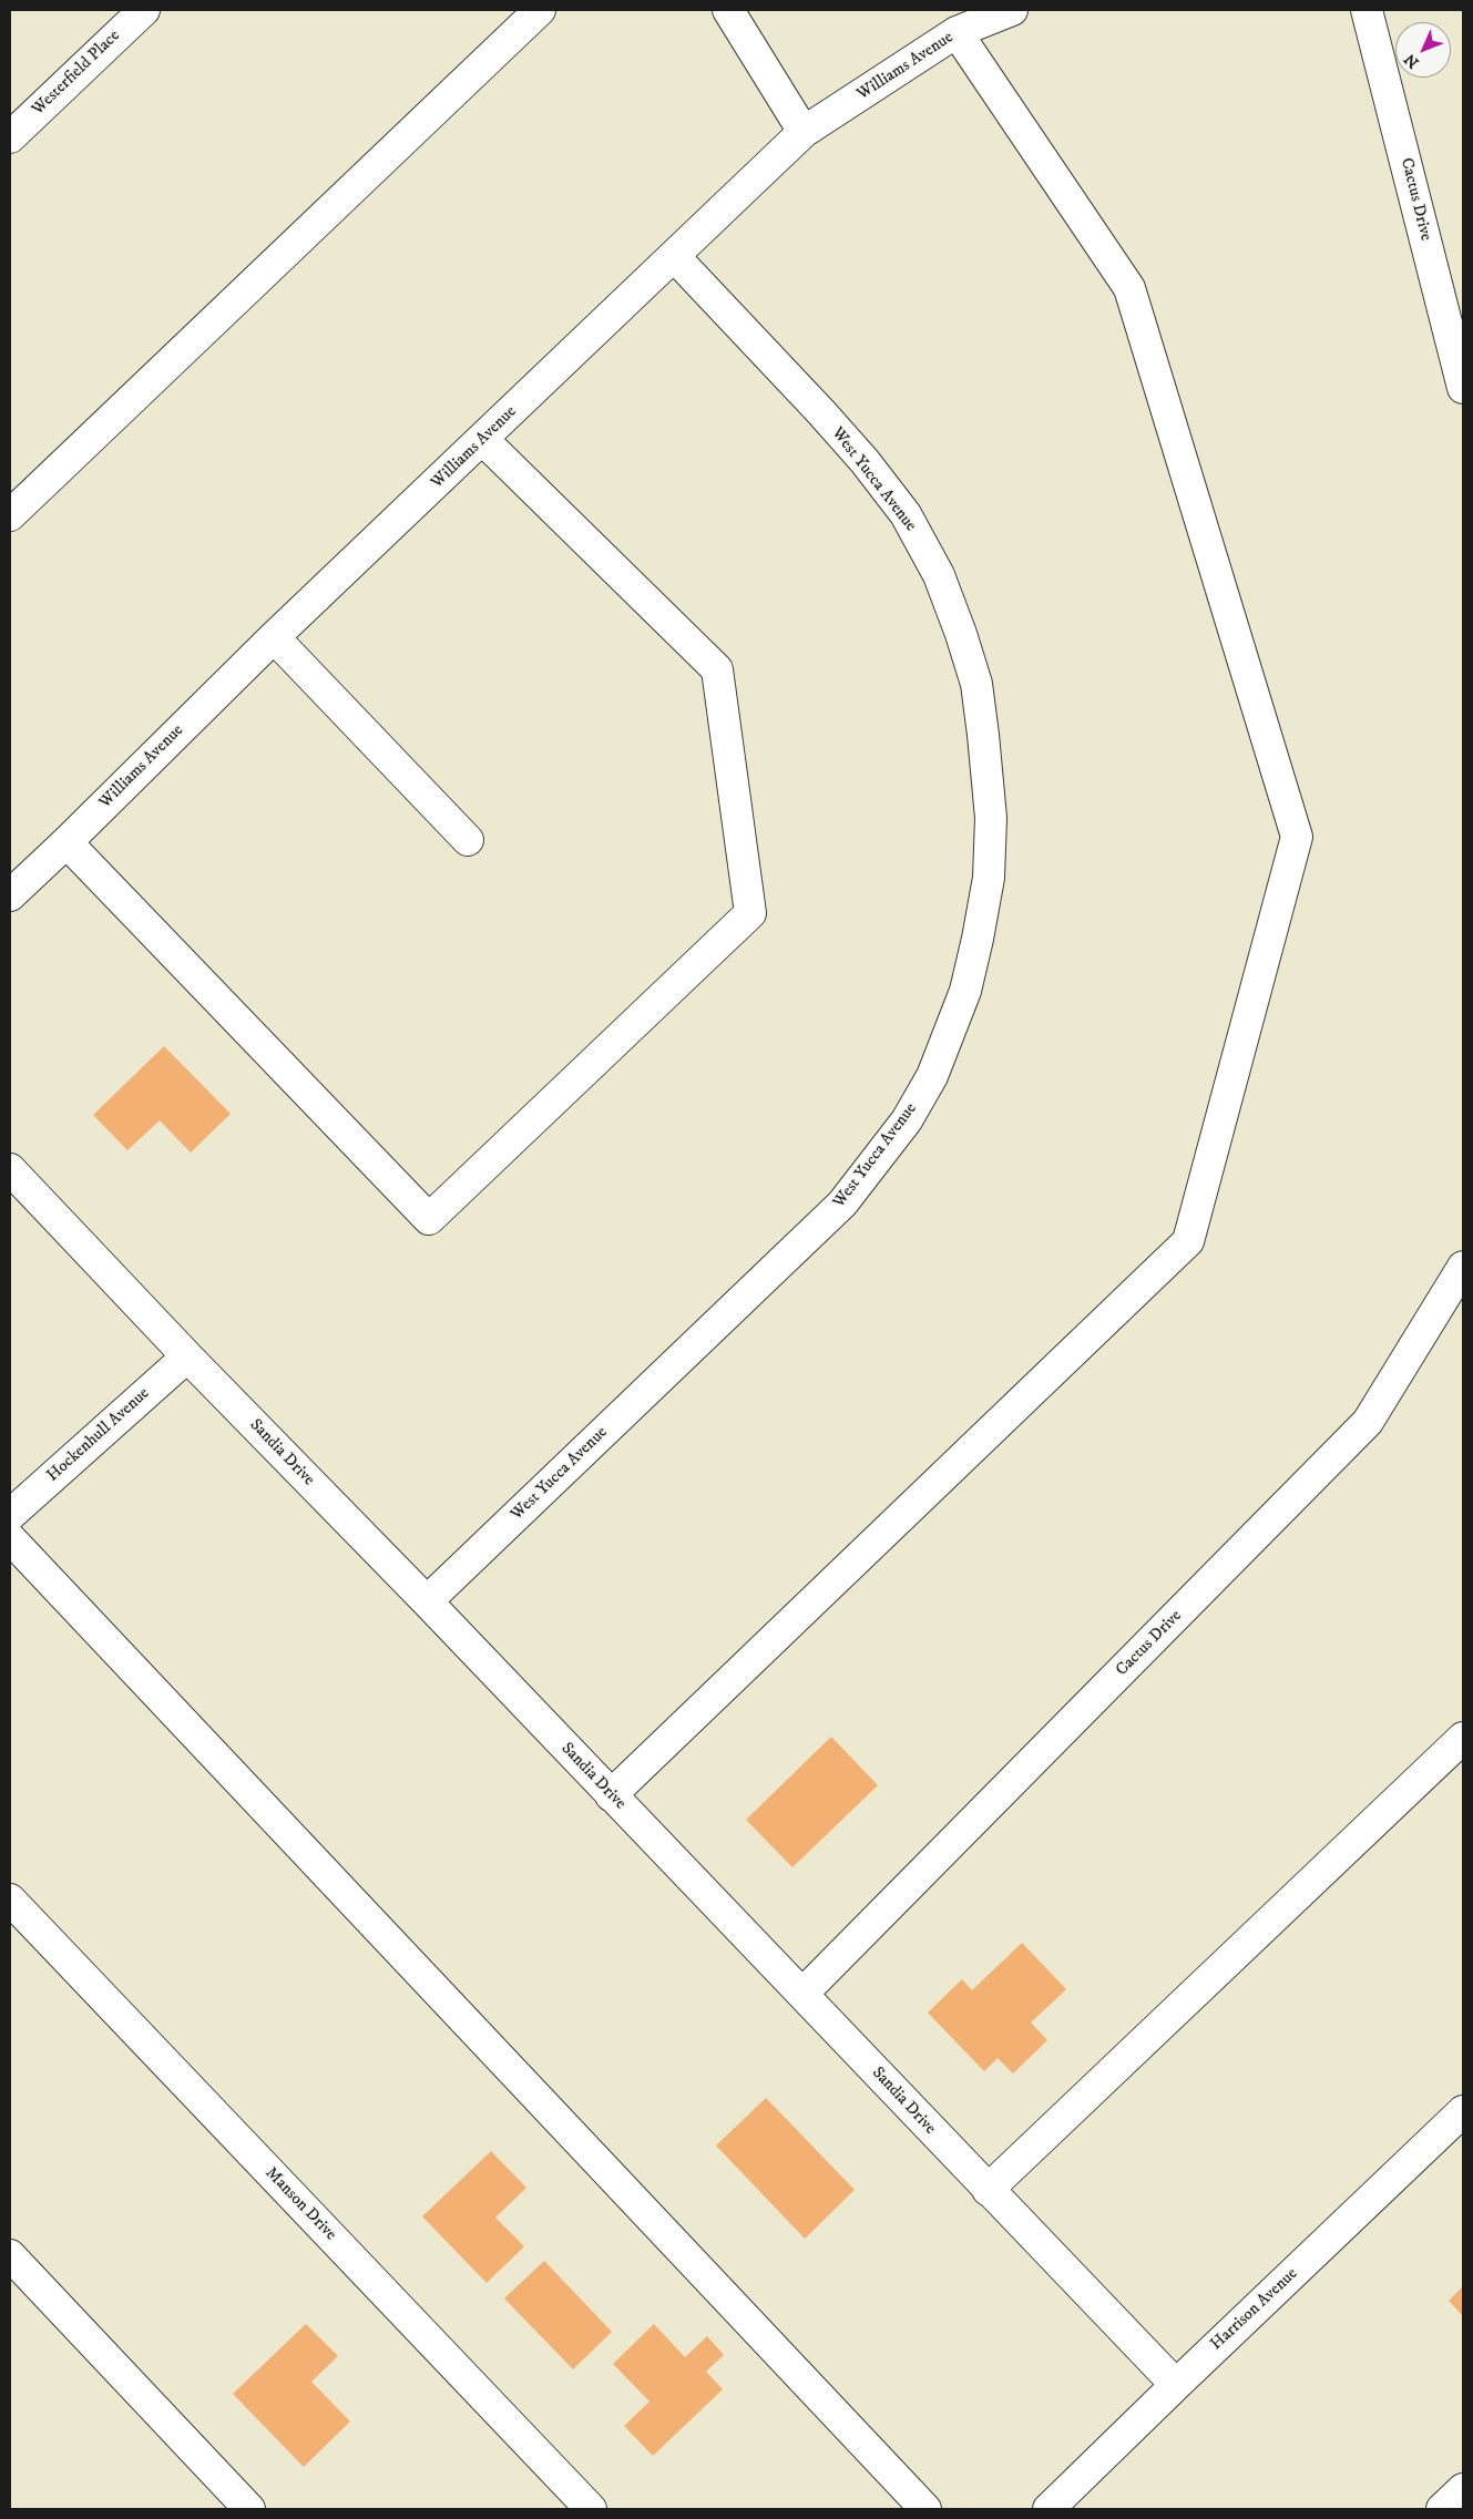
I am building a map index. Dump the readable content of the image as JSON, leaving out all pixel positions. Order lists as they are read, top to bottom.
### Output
{
  "streets": {
    "street": [
      "Williams Avenue",
      "Westerfield Place",
      "Cactus Drive",
      "West Yucca Avenue",
      "Hockenhull Avenue",
      "Sandia Drive",
      "Manson Drive",
      "Harrison Avenue"
    ]
  },
  "crossings": [
    ["Williams Avenue", "West Yucca Avenue"],
    ["Cactus Drive", "Sandia Drive"],
    ["West Yucca Avenue", "Sandia Drive"],
    ["Hockenhull Avenue", "Sandia Drive"],
    ["Sandia Drive", "Harrison Avenue"]
  ],
  "north": "bottom left"
}
